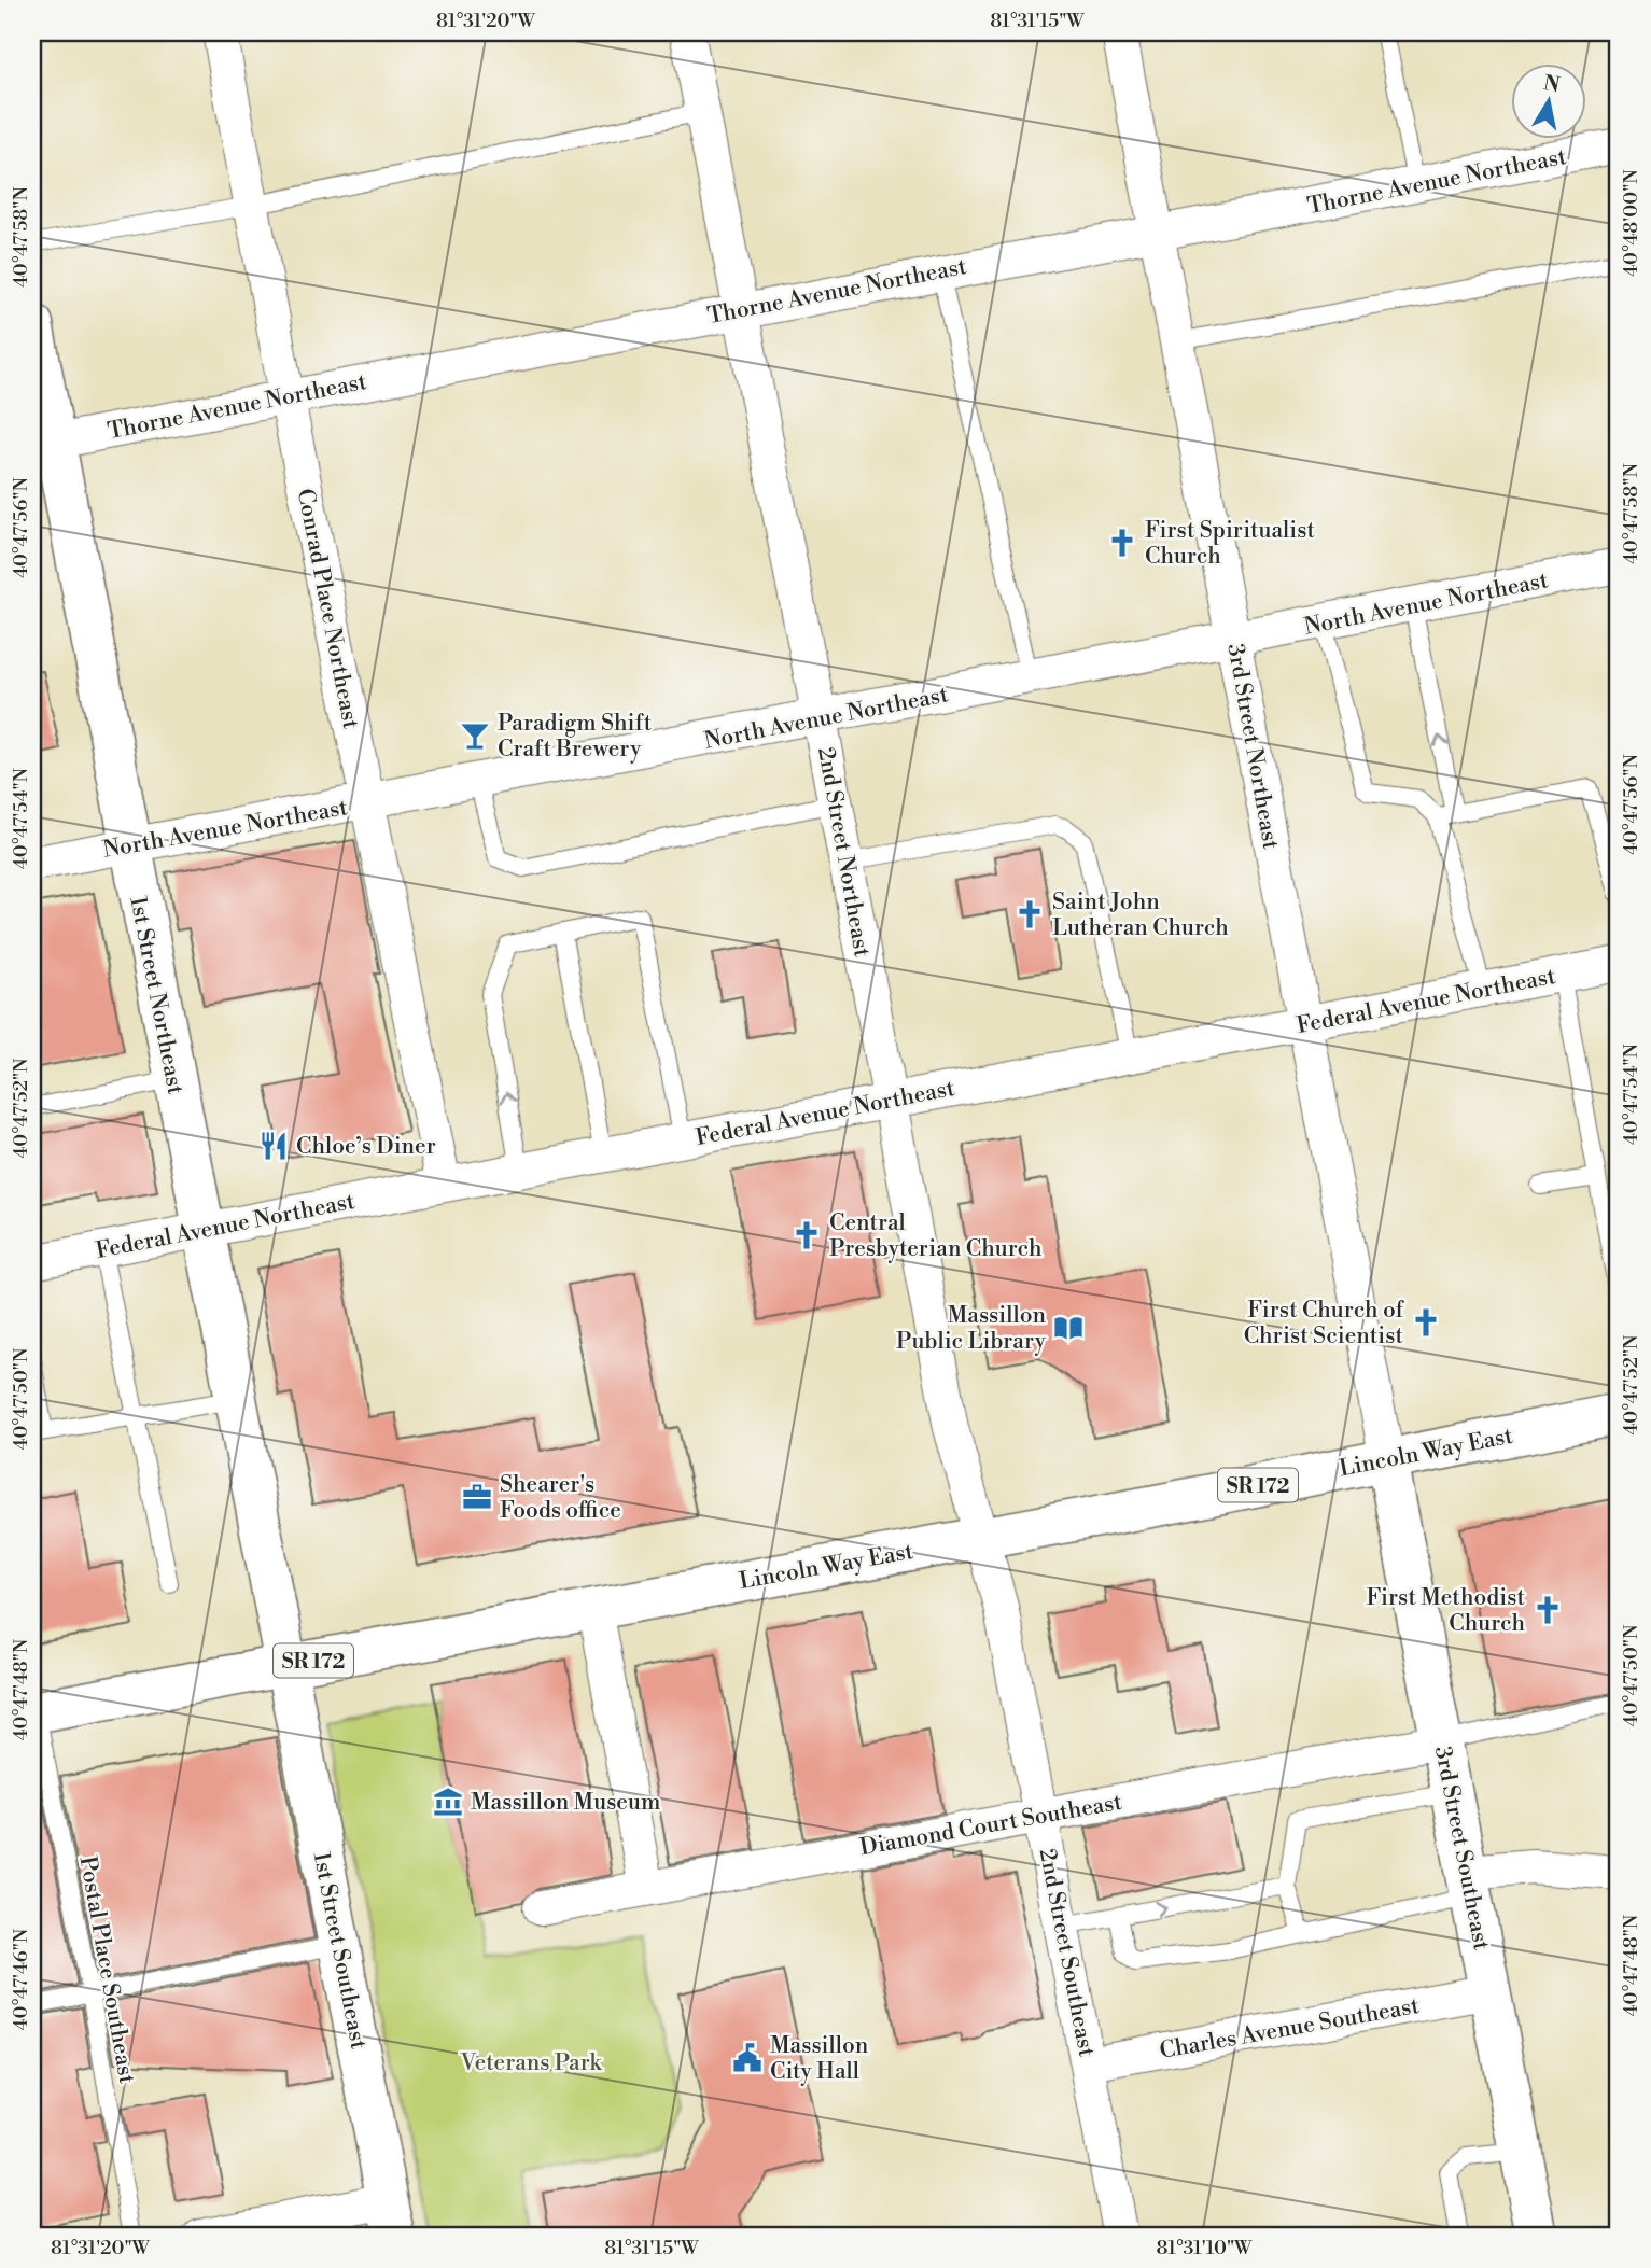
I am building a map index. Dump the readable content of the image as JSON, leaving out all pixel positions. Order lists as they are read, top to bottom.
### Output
{
  "streets": {
    "main road": [
      "1st Street Northeast",
      "Lincoln Way East",
      "SR 172",
      "3rd Street Southeast",
      "1st Street Southeast"
    ],
    "street": [
      "Thorne Avenue Northeast",
      "North Avenue Northeast",
      "Conrad Place Northeast",
      "3rd Street Northeast",
      "2nd Street Northeast",
      "Federal Avenue Northeast",
      "Diamond Court Southeast",
      "2nd Street Southeast",
      "Charles Avenue Southeast"
    ],
    "lane": ["Postal Place Southeast"]
  },
  "crossings": [
    ["Thorne Avenue Northeast", "Conrad Place Northeast"],
    ["Thorne Avenue Northeast", "3rd Street Northeast"],
    ["Thorne Avenue Northeast", "2nd Street Northeast"],
    ["Thorne Avenue Northeast", "1st Street Northeast"],
    ["North Avenue Northeast", "Conrad Place Northeast"],
    ["North Avenue Northeast", "3rd Street Northeast"],
    ["North Avenue Northeast", "2nd Street Northeast"],
    ["North Avenue Northeast", "1st Street Northeast"],
    ["Conrad Place Northeast", "Federal Avenue Northeast"],
    ["3rd Street Northeast", "Federal Avenue Northeast"],
    ["3rd Street Northeast", "Lincoln Way East"],
    ["3rd Street Northeast", "3rd Street Southeast"],
    ["2nd Street Northeast", "Federal Avenue Northeast"],
    ["2nd Street Northeast", "Lincoln Way East"],
    ["2nd Street Northeast", "2nd Street Southeast"],
    ["1st Street Northeast", "Federal Avenue Northeast"],
    ["1st Street Northeast", "Lincoln Way East"],
    ["1st Street Northeast", "1st Street Southeast"],
    ["Lincoln Way East", "3rd Street Southeast"],
    ["Lincoln Way East", "1st Street Southeast"],
    ["Lincoln Way East", "2nd Street Southeast"],
    ["Lincoln Way East", "Postal Place Southeast"],
    ["Diamond Court Southeast", "3rd Street Southeast"],
    ["Diamond Court Southeast", "2nd Street Southeast"],
    ["3rd Street Southeast", "Charles Avenue Southeast"],
    ["2nd Street Southeast", "Charles Avenue Southeast"]
  ],
  "parks": ["Veterans Park"],
  "places": {
    "church": [
      "First Spiritualist Church",
      "Saint John Lutheran Church",
      "Central Presbyterian Church",
      "First Church of Christ Scientist",
      "First Methodist Church"
    ],
    "bar": ["Paradigm Shift Craft Brewery"],
    "restaurant": ["Chloe’s Diner"],
    "library": ["Massillon Public Library"],
    "office": ["Shearer's Foods office"],
    "museum": ["Massillon Museum"],
    "public building": ["Massillon City Hall"]
  },
  "north": "top",
  "coordinates": [
    "81°31'20\"W",
    "81°31'15\"W",
    "40°48'00\"N",
    "40°47'58\"N",
    "40°47'56\"N",
    "40°47'54\"N",
    "40°47'52\"N",
    "40°47'50\"N",
    "40°47'48\"N",
    "40°47'46\"N",
    "81°31'10\"W"
  ]
}
